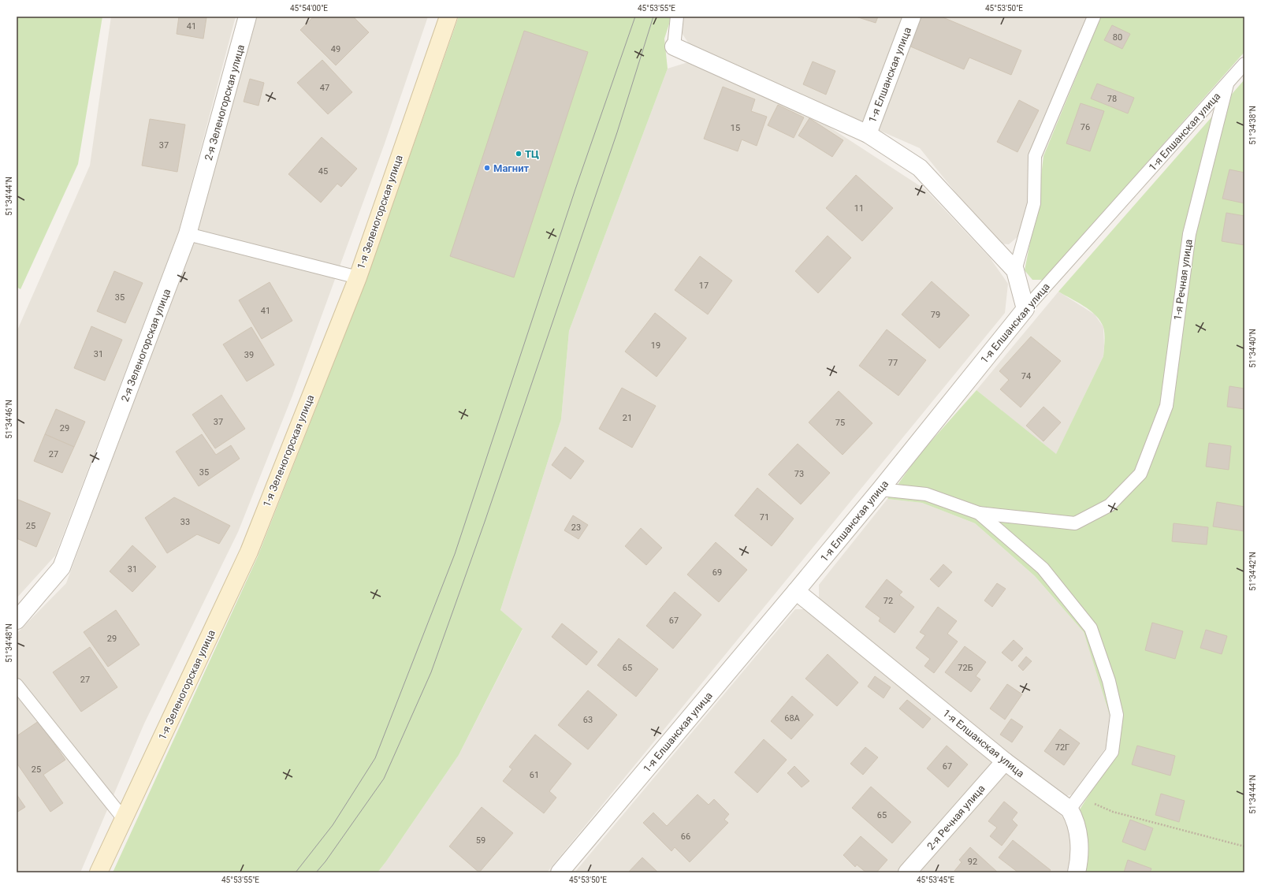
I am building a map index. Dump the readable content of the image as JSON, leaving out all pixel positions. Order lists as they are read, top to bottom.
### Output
{
  "streets": {
    "main road": ["1-я Зеленогорская улица"],
    "street": ["1-я Елшанская улица", "2-я Зеленогорская улица", "2-я Речная улица"],
    "lane": ["1-я Речная улица"]
  },
  "crossings": [
    ["1-я Елшанская улица", "1-я Речная улица"],
    ["1-я Елшанская улица", "2-я Речная улица"]
  ],
  "places": ["ТЦ", "Магнит"],
  "house_numbers": [
    "41",
    "80",
    "49",
    "47",
    "78",
    "76",
    "15",
    "37",
    "45",
    "11",
    "17",
    "35",
    "41",
    "79",
    "19",
    "31",
    "39",
    "77",
    "74",
    "21",
    "37",
    "75",
    "29",
    "27",
    "35",
    "73",
    "71",
    "33",
    "25",
    "23",
    "31",
    "69",
    "72",
    "67",
    "29",
    "65",
    "72Б",
    "27",
    "68А",
    "63",
    "72Г",
    "67",
    "25",
    "61",
    "65",
    "66",
    "59",
    "92"
  ],
  "coordinates": [
    "45°54'00\"E",
    "45°53'55\"E",
    "45°53'50\"E",
    "51°34'38\"N",
    "51°34'44\"N",
    "51°34'40\"N",
    "51°34'46\"N",
    "51°34'42\"N",
    "51°34'48\"N",
    "45°53'45\"E"
  ]
}
